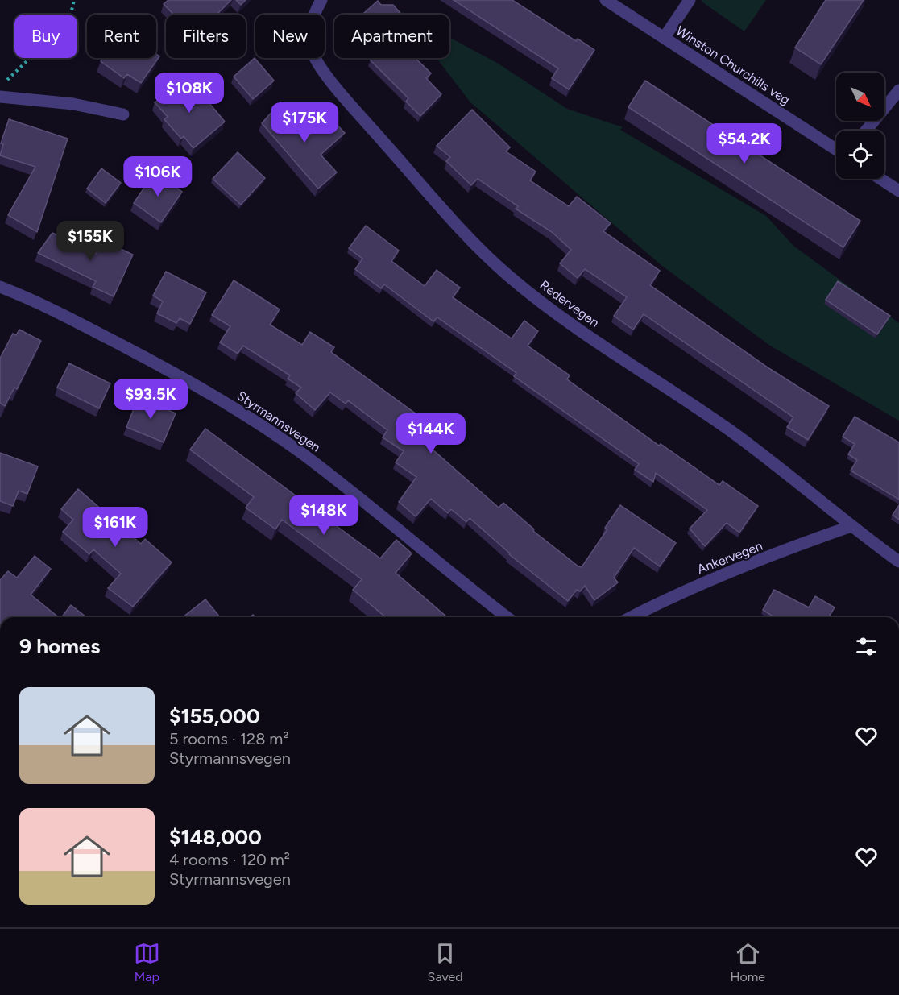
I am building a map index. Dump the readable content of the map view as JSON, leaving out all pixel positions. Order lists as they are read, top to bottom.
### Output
{
  "streets": {
    "street": [
      "Winston Churchills veg",
      "Redervegen",
      "Styrmannsvegen",
      "Ankervegen"
    ]
  },
  "crossings": [
    ["Redervegen", "Ankervegen"]
  ],
  "north": "bottom right",
  "page": {
    "chip": [
      "Buy",
      "Rent",
      "Filters",
      "New",
      "Apartment"
    ],
    "price": [
      "$108K",
      "$175K",
      "$54.2K",
      "$106K",
      "$155K",
      "$93.5K",
      "$144K",
      "$148K",
      "$161K"
    ],
    "heading": "9 homes",
    "list": [
      {
        "name": "$155,000",
        "note": "5 rooms · 128 m² · Styrmannsvegen"
      },
      {
        "name": "$148,000",
        "note": "4 rooms · 120 m² · Styrmannsvegen"
      }
    ],
    "tabs": ["Map", "Saved", "Home"]
  }
}
